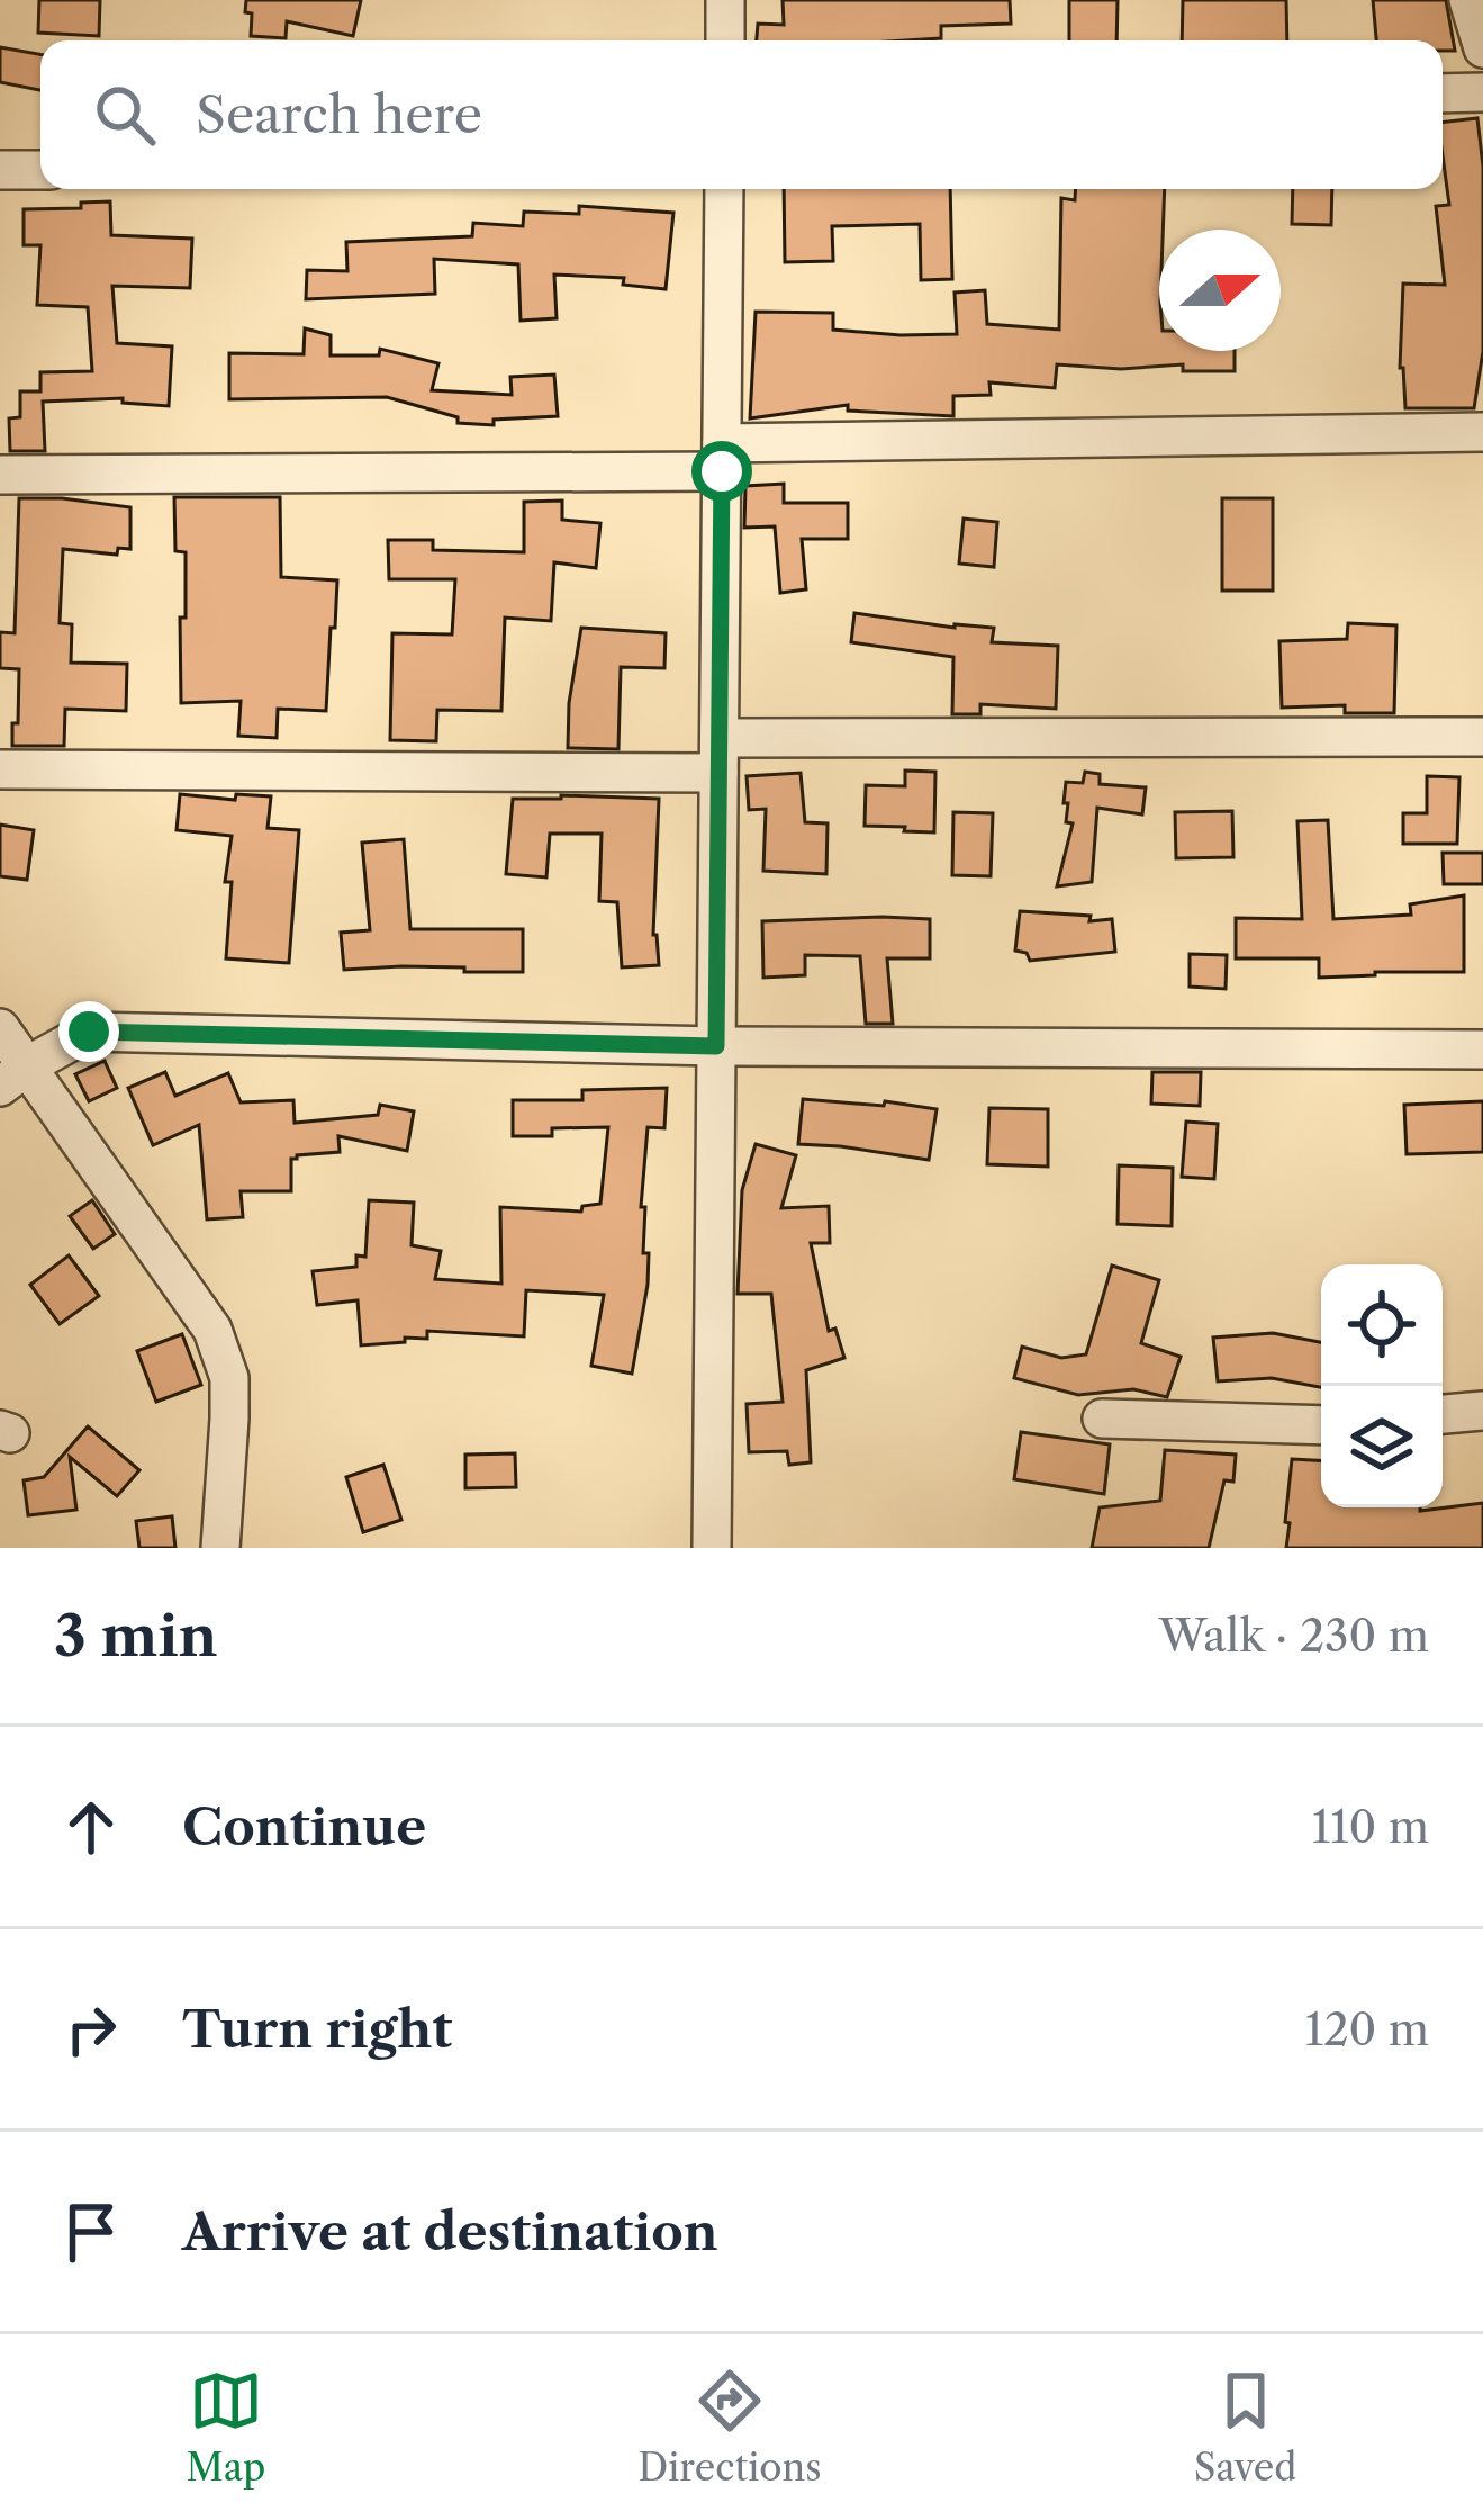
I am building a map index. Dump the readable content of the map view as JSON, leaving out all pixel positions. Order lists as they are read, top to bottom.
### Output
{
  "north": "right",
  "page": {
    "search": "Search here",
    "heading": ["3 min", "Walk · 230 m"],
    "list": [
      ["Continue", "110 m"],
      ["Turn right", "120 m"],
      "Arrive at destination"
    ],
    "nav": ["Map", "Directions", "Saved"]
  }
}
